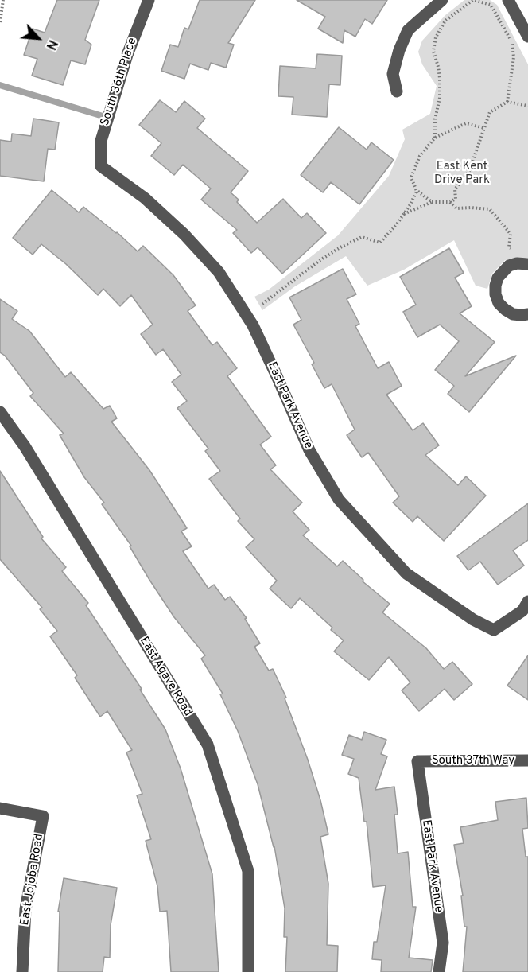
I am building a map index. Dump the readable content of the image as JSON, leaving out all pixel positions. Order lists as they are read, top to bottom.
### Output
{
  "streets": {
    "street": [
      "South 36th Place",
      "East Park Avenue",
      "East Agave Road",
      "South 37th Way",
      "East Jojoba Road"
    ]
  },
  "crossings": [
    ["South 36th Place", "East Park Avenue"],
    ["East Park Avenue", "South 37th Way"]
  ],
  "parks": ["East Kent Drive Park"],
  "north": "bottom right"
}
